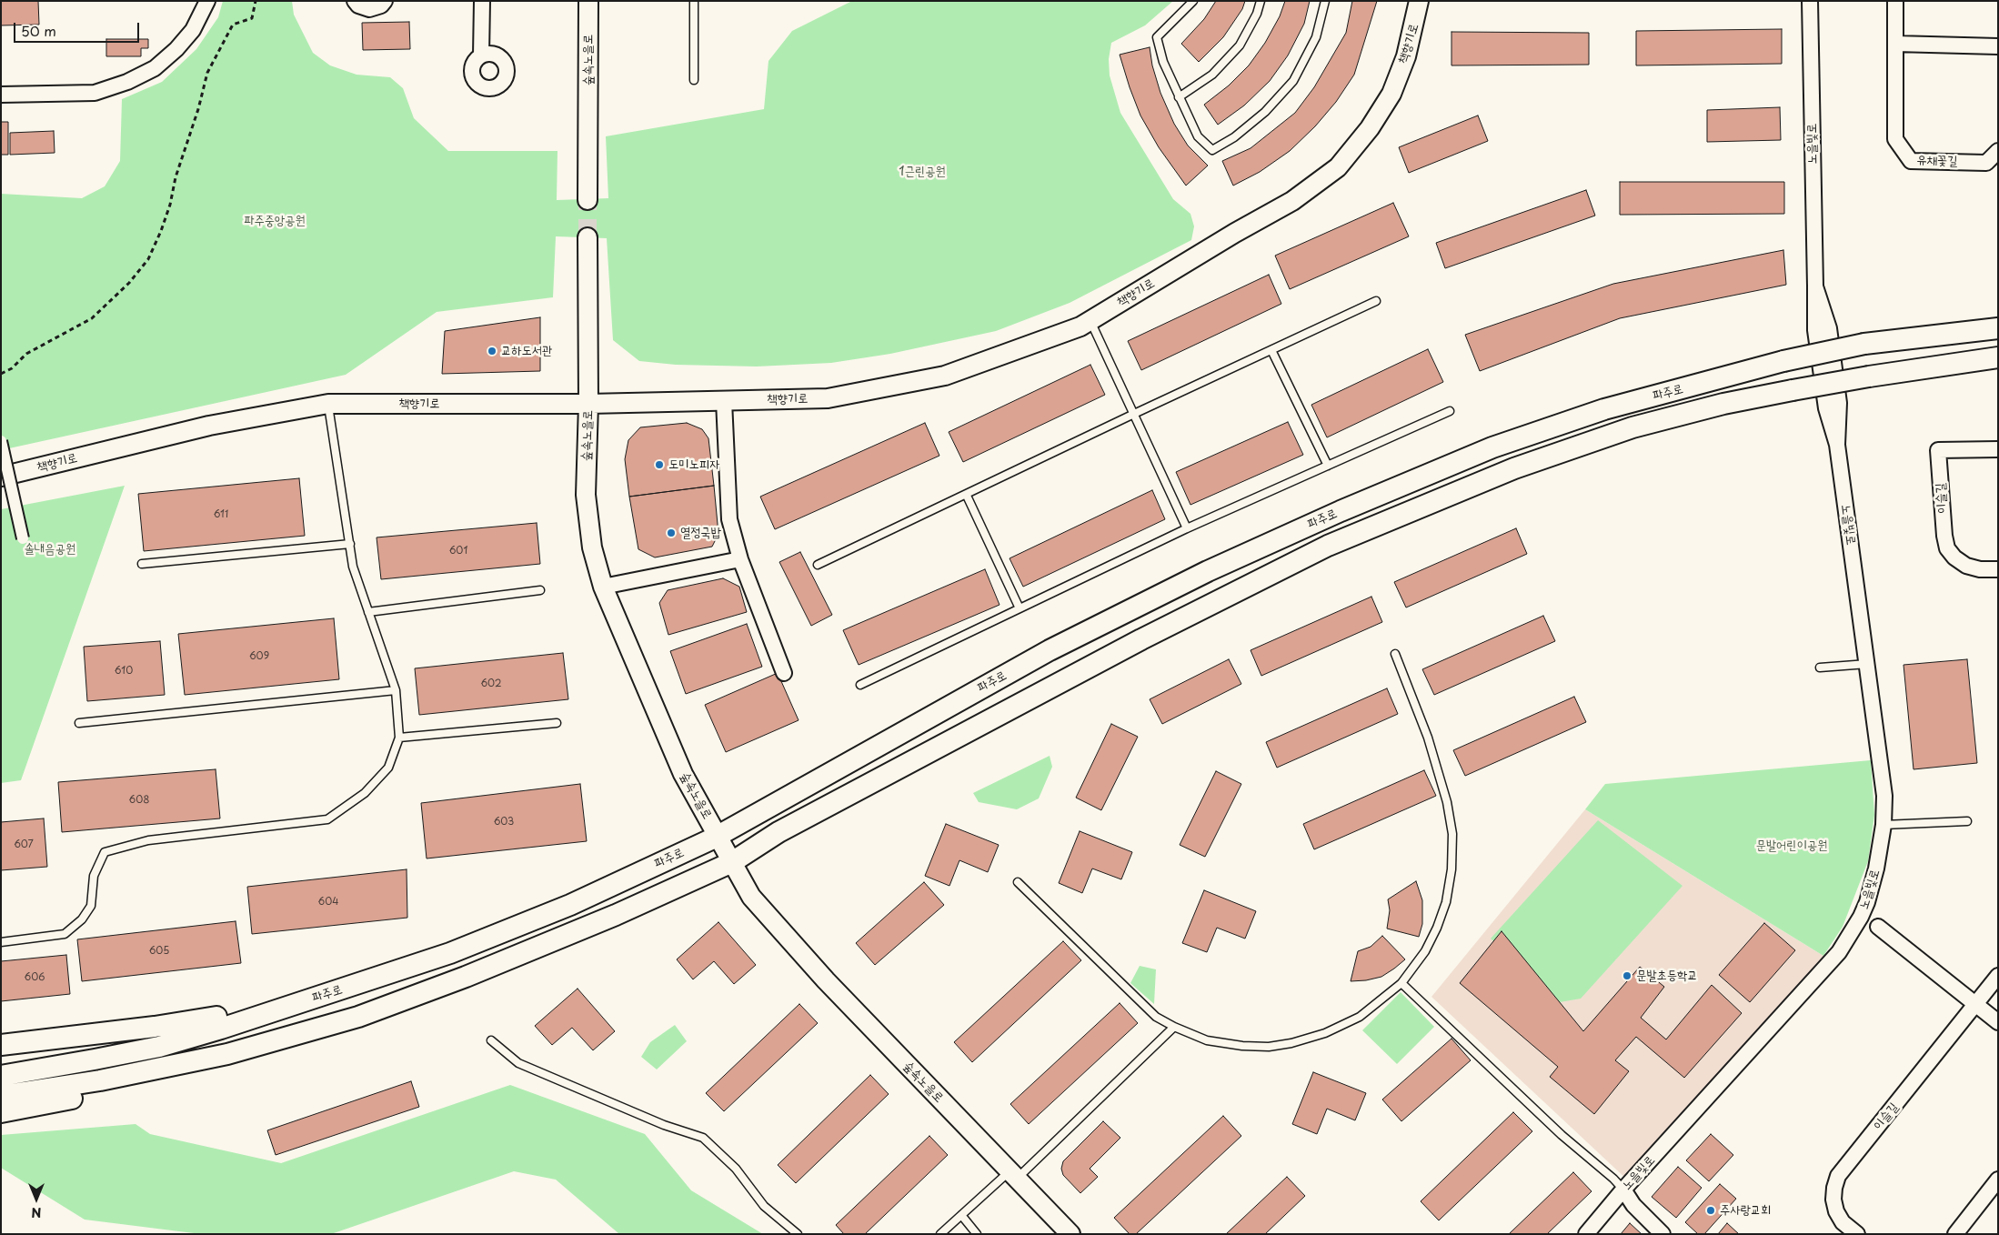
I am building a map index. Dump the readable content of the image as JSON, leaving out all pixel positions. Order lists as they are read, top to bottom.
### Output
{
  "streets": {
    "main road": ["파주로"],
    "street": [
      "책향기로",
      "숲속노을로",
      "노을빛로",
      "유채꽃길",
      "이슬길"
    ]
  },
  "crossings": [
    ["책향기로", "숲속노을로"],
    ["숲속노을로", "파주로"]
  ],
  "parks": [
    "1근린공원",
    "파주중앙공원",
    "솔내음공원",
    "문발어린이공원"
  ],
  "places": [
    "교하도서관",
    "도미노피자",
    "열정국밥",
    "문발초등학교",
    "주사랑교회"
  ],
  "house_numbers": [
    "611",
    "601",
    "609",
    "610",
    "602",
    "608",
    "603",
    "607",
    "604",
    "605",
    "606"
  ],
  "scale_bar": "50 m",
  "north": "bottom"
}
